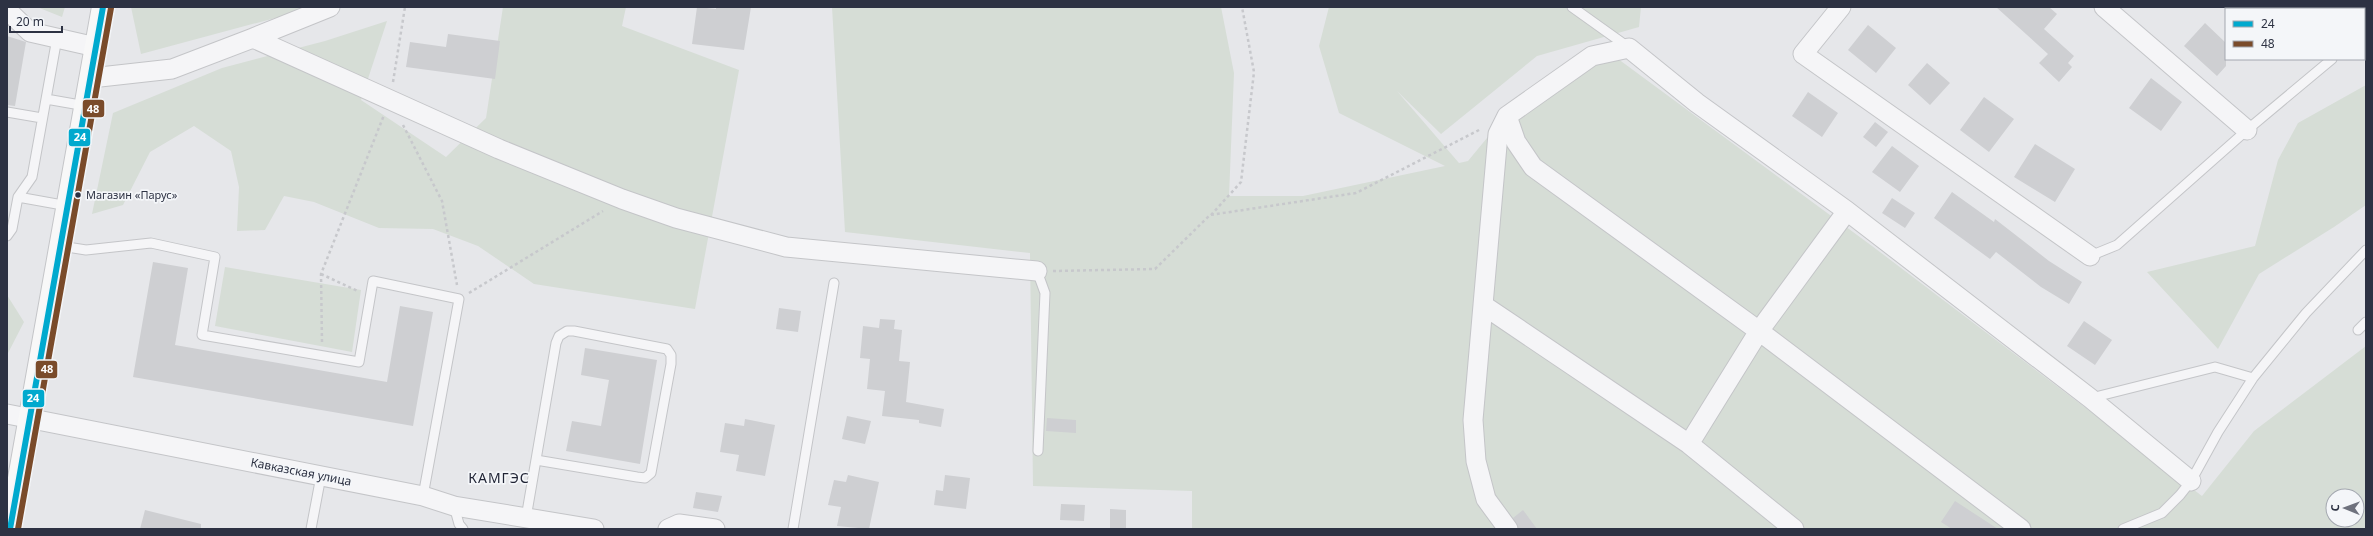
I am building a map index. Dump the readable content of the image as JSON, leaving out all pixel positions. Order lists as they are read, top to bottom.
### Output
{
  "streets": {
    "street": ["Кавказская улица"]
  },
  "districts": ["КАМГЭС"],
  "places": ["Магазин «Парус»"],
  "lines": ["transit line 24", "transit line 48"],
  "legend": ["24", "48"],
  "scale_bar": "20 m",
  "north": "left"
}
